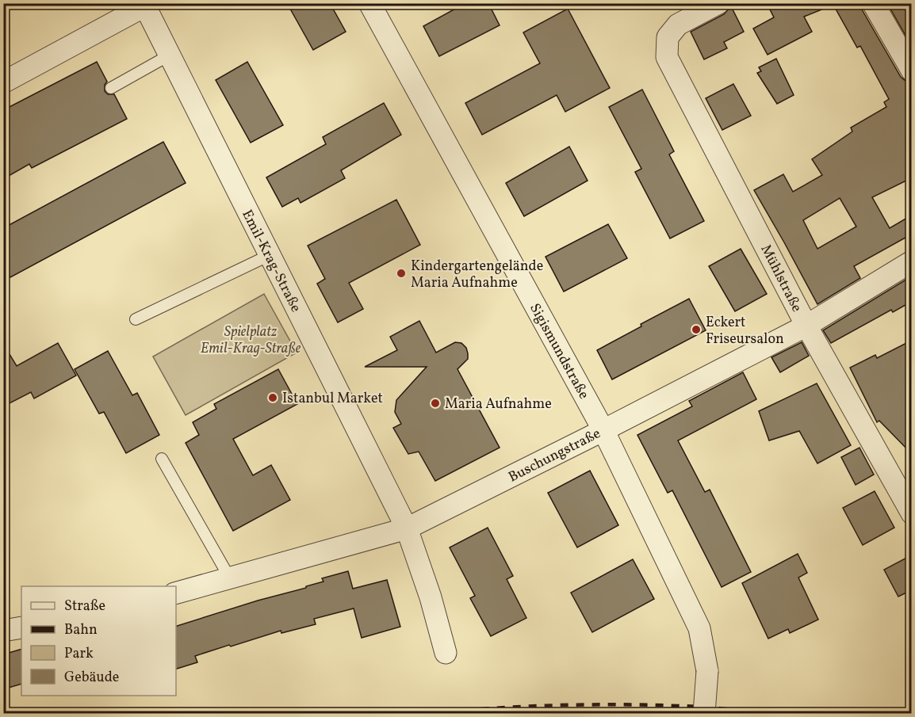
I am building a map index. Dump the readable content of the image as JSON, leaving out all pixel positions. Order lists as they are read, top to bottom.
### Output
{
  "streets": {
    "street": [
      "Emil-Krag-Straße",
      "Mühlstraße",
      "Sigismundstraße",
      "Buschungstraße"
    ]
  },
  "crossings": [
    ["Emil-Krag-Straße", "Buschungstraße"],
    ["Mühlstraße", "Buschungstraße"],
    ["Sigismundstraße", "Buschungstraße"]
  ],
  "parks": ["Spielplatz Emil-Krag-Straße"],
  "places": [
    "Kindergartengelände Maria Aufnahme",
    "Eckert Friseursalon",
    "Istanbul Market",
    "Maria Aufnahme"
  ],
  "legend": [
    "Straße",
    "Bahn",
    "Park",
    "Gebäude"
  ]
}
